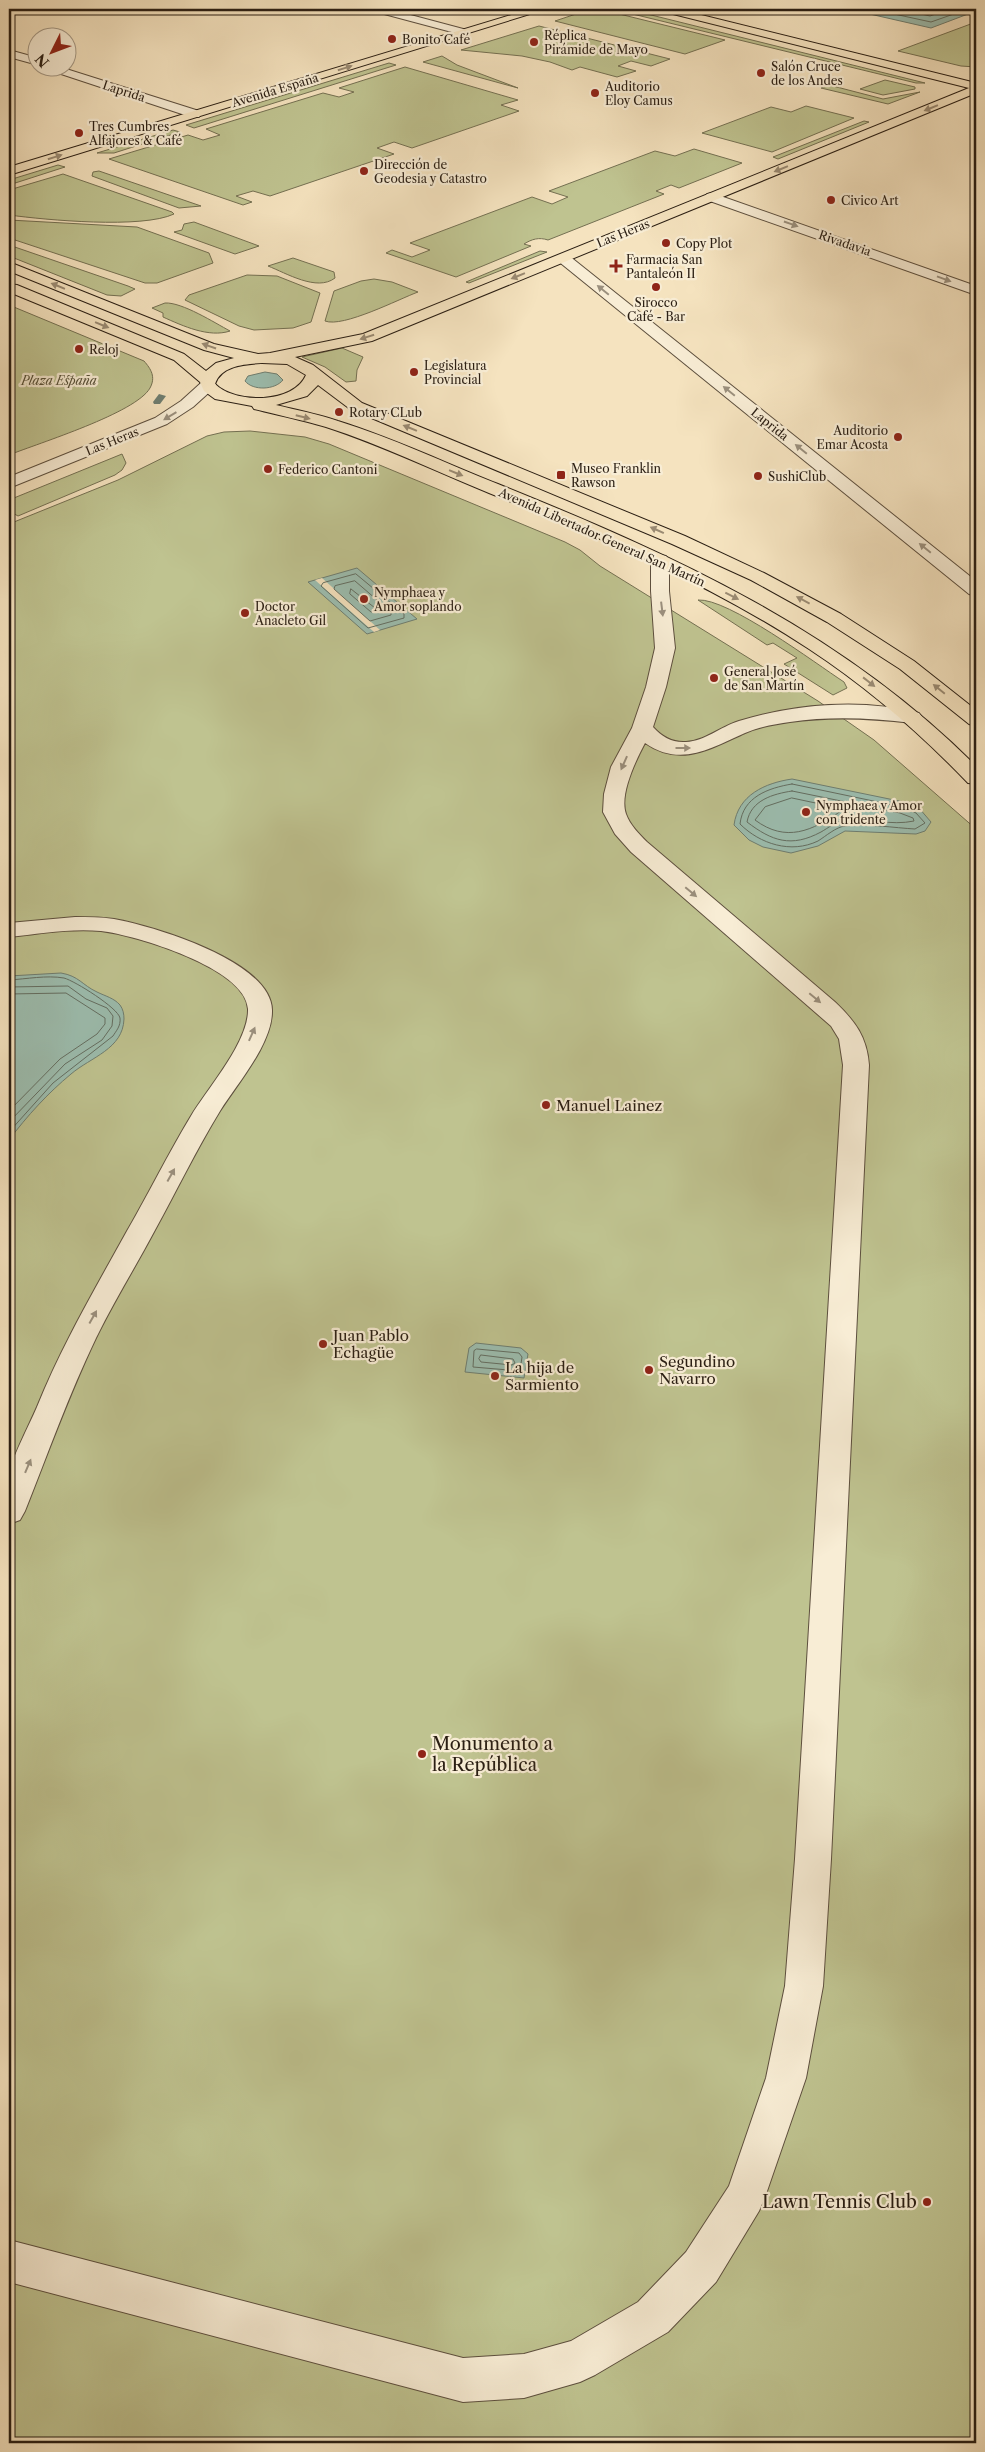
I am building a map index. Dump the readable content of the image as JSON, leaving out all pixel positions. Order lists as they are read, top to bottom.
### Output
{
  "streets": {
    "main road": ["Avenida España", "Las Heras", "Avenida Libertador General San Martín"],
    "street": ["Laprida", "Rivadavia"]
  },
  "crossings": [
    ["Avenida España", "Laprida"],
    ["Laprida", "Las Heras"],
    ["Las Heras", "Rivadavia"],
    ["Las Heras", "Avenida Libertador General San Martín"]
  ],
  "one_way": [
    "Avenida España",
    "Laprida",
    "Las Heras",
    "Rivadavia"
  ],
  "parks": ["Plaza España"],
  "places": {
    "other": [
      "Bonito Café",
      "Réplica Pirámide de Mayo",
      "Salón Cruce de los Andes",
      "Auditorio Eloy Camus",
      "Tres Cumbres Alfajores & Café",
      "Dirección de Geodesia y Catastro",
      "Civico Art",
      "Copy Plot",
      "Sirocco Café - Bar",
      "Reloj",
      "Legislatura Provincial",
      "Rotary CLub",
      "Auditorio Emar Acosta",
      "Federico Cantoni",
      "SushiClub",
      "Nymphaea y Amor soplando",
      "Doctor Anacleto Gil",
      "General José de San Martín",
      "Nymphaea y Amor con tridente",
      "Manuel Lainez",
      "Juan Pablo Echagüe",
      "Segundino Navarro",
      "La hija de Sarmiento",
      "Monumento a la República",
      "Lawn Tennis Club"
    ],
    "health": ["Farmacia San Pantaleón II"],
    "transit": ["Museo Franklin Rawson"]
  },
  "north": "bottom left"
}
